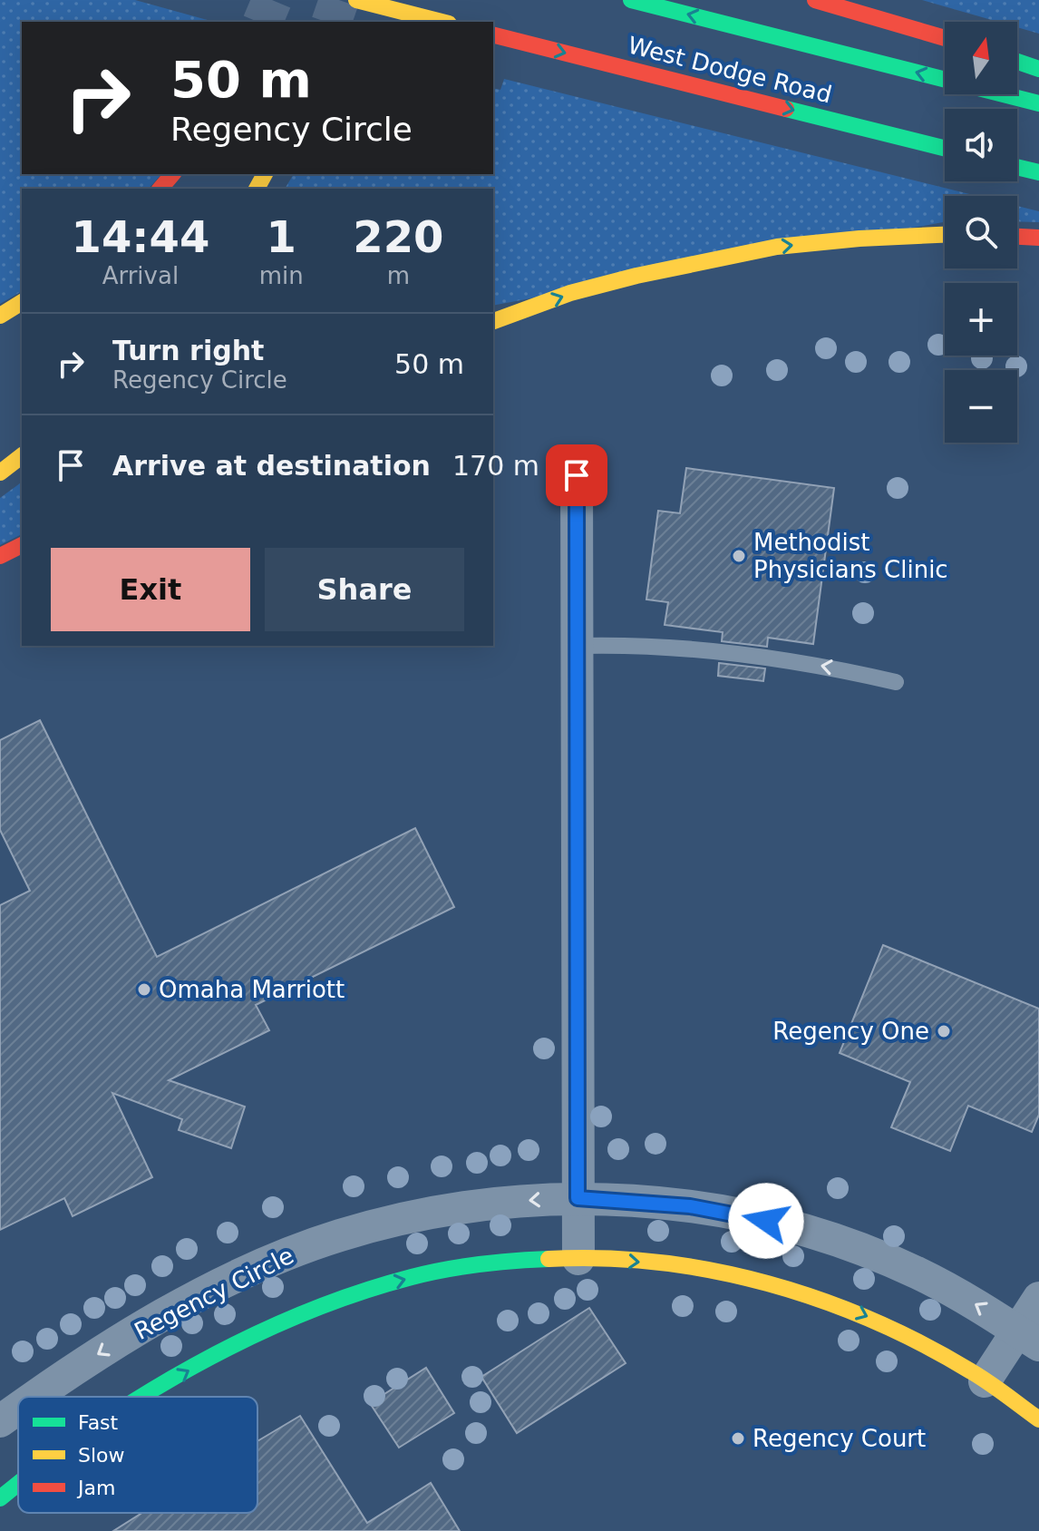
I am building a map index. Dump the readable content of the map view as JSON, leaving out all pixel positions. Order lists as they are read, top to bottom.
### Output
{
  "streets": {
    "main road": ["West Dodge Road"],
    "street": ["Regency Circle"]
  },
  "one_way": ["Regency Circle"],
  "places": [
    "Methodist Physicians Clinic",
    "Omaha Marriott",
    "Regency One",
    "Regency Court"
  ],
  "legend": ["Fast", "Slow", "Jam"],
  "north": "top",
  "page": {
    "map_buttons": ["+", "−"],
    "turn": ["50 m", "Regency Circle"],
    "eta": [
      "14:44",
      "Arrival",
      "1",
      "min",
      "220",
      "m"
    ],
    "list": [
      {
        "name": "Turn right",
        "note": "Regency Circle",
        "value": "50 m"
      },
      {
        "name": "Arrive at destination",
        "value": "170 m"
      }
    ],
    "buttons": ["Exit", "Share"]
  }
}
